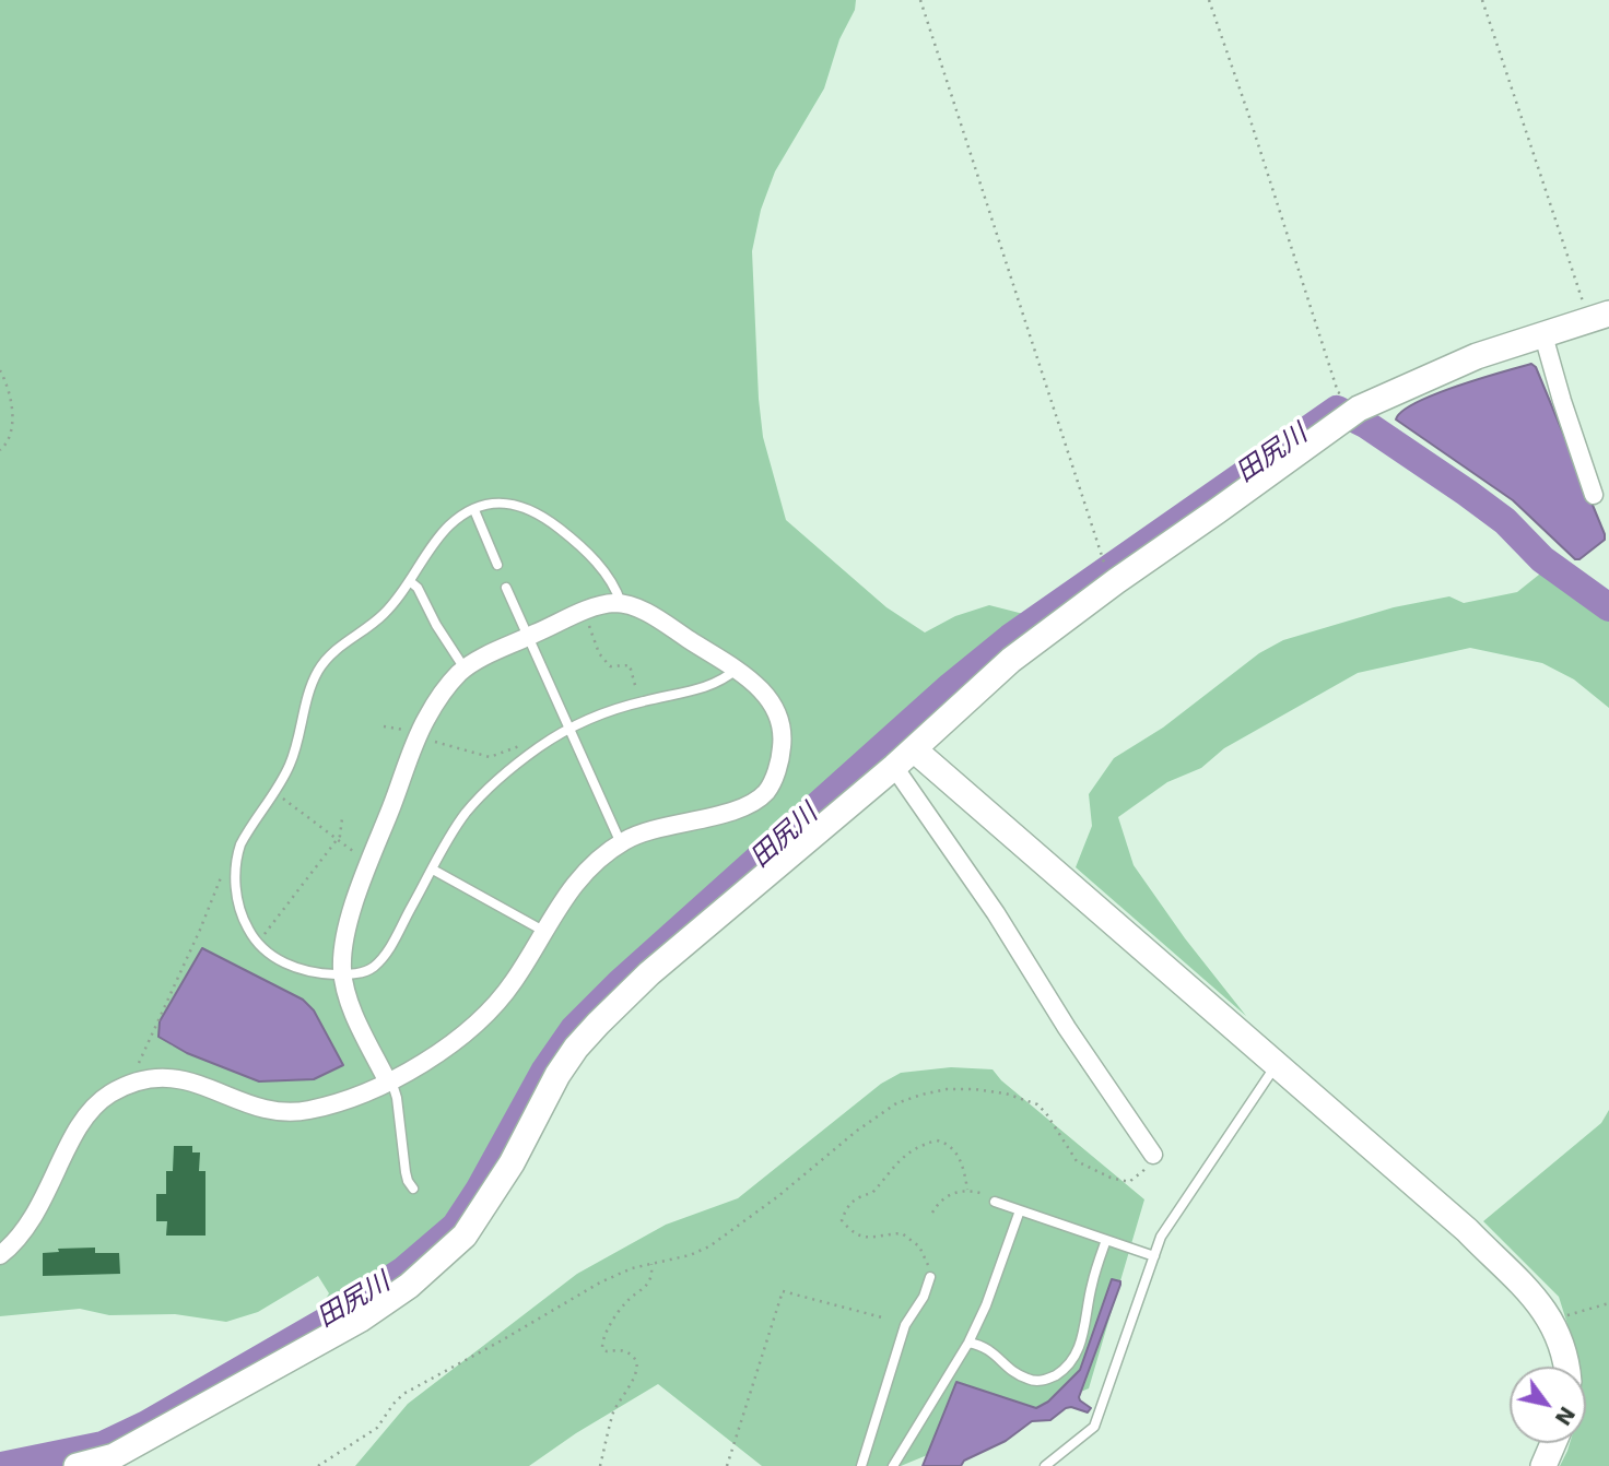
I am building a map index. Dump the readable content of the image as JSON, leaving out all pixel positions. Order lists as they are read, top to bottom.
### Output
{
  "water": ["田尻川"],
  "north": "bottom right"
}
